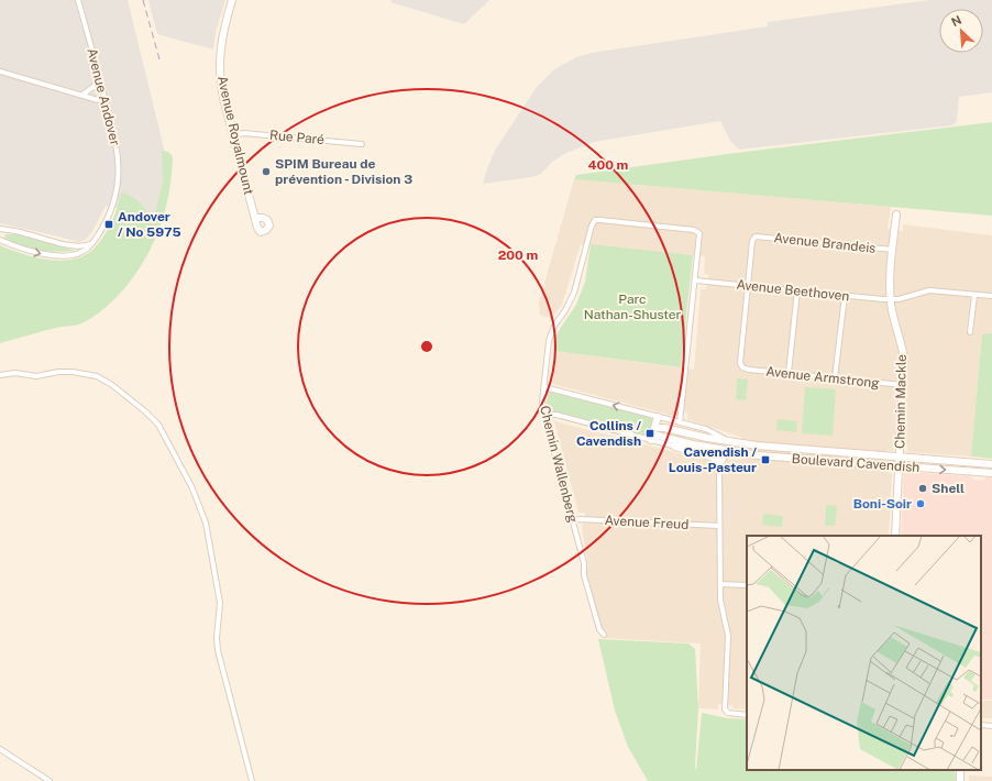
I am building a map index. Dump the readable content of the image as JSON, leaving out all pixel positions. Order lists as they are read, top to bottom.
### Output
{
  "streets": {
    "main road": ["Avenue Royalmount", "Chemin Mackle", "Boulevard Cavendish"],
    "street": [
      "Avenue Andover",
      "Rue Paré",
      "Avenue Brandeis",
      "Avenue Beethoven",
      "Avenue Armstrong",
      "Chemin Wallenberg",
      "Avenue Freud"
    ]
  },
  "crossings": [
    ["Avenue Royalmount", "Rue Paré"],
    ["Avenue Brandeis", "Avenue Beethoven"],
    ["Avenue Brandeis", "Avenue Armstrong"],
    ["Avenue Brandeis", "Chemin Mackle"],
    ["Avenue Beethoven", "Avenue Armstrong"],
    ["Avenue Beethoven", "Chemin Mackle"],
    ["Avenue Beethoven", "Chemin Wallenberg"],
    ["Avenue Armstrong", "Chemin Mackle"],
    ["Chemin Mackle", "Boulevard Cavendish"],
    ["Boulevard Cavendish", "Chemin Wallenberg"],
    ["Chemin Wallenberg", "Avenue Freud"]
  ],
  "parks": ["Parc Nathan-Shuster"],
  "places": {
    "other": ["SPIM Bureau de prévention - Division 3", "Shell", "Boni-Soir"],
    "transit": ["Andover / No 5975", "Collins / Cavendish", "Cavendish / Louis-Pasteur"]
  },
  "north": "top left",
  "rings": ["400 m", "200 m"]
}
